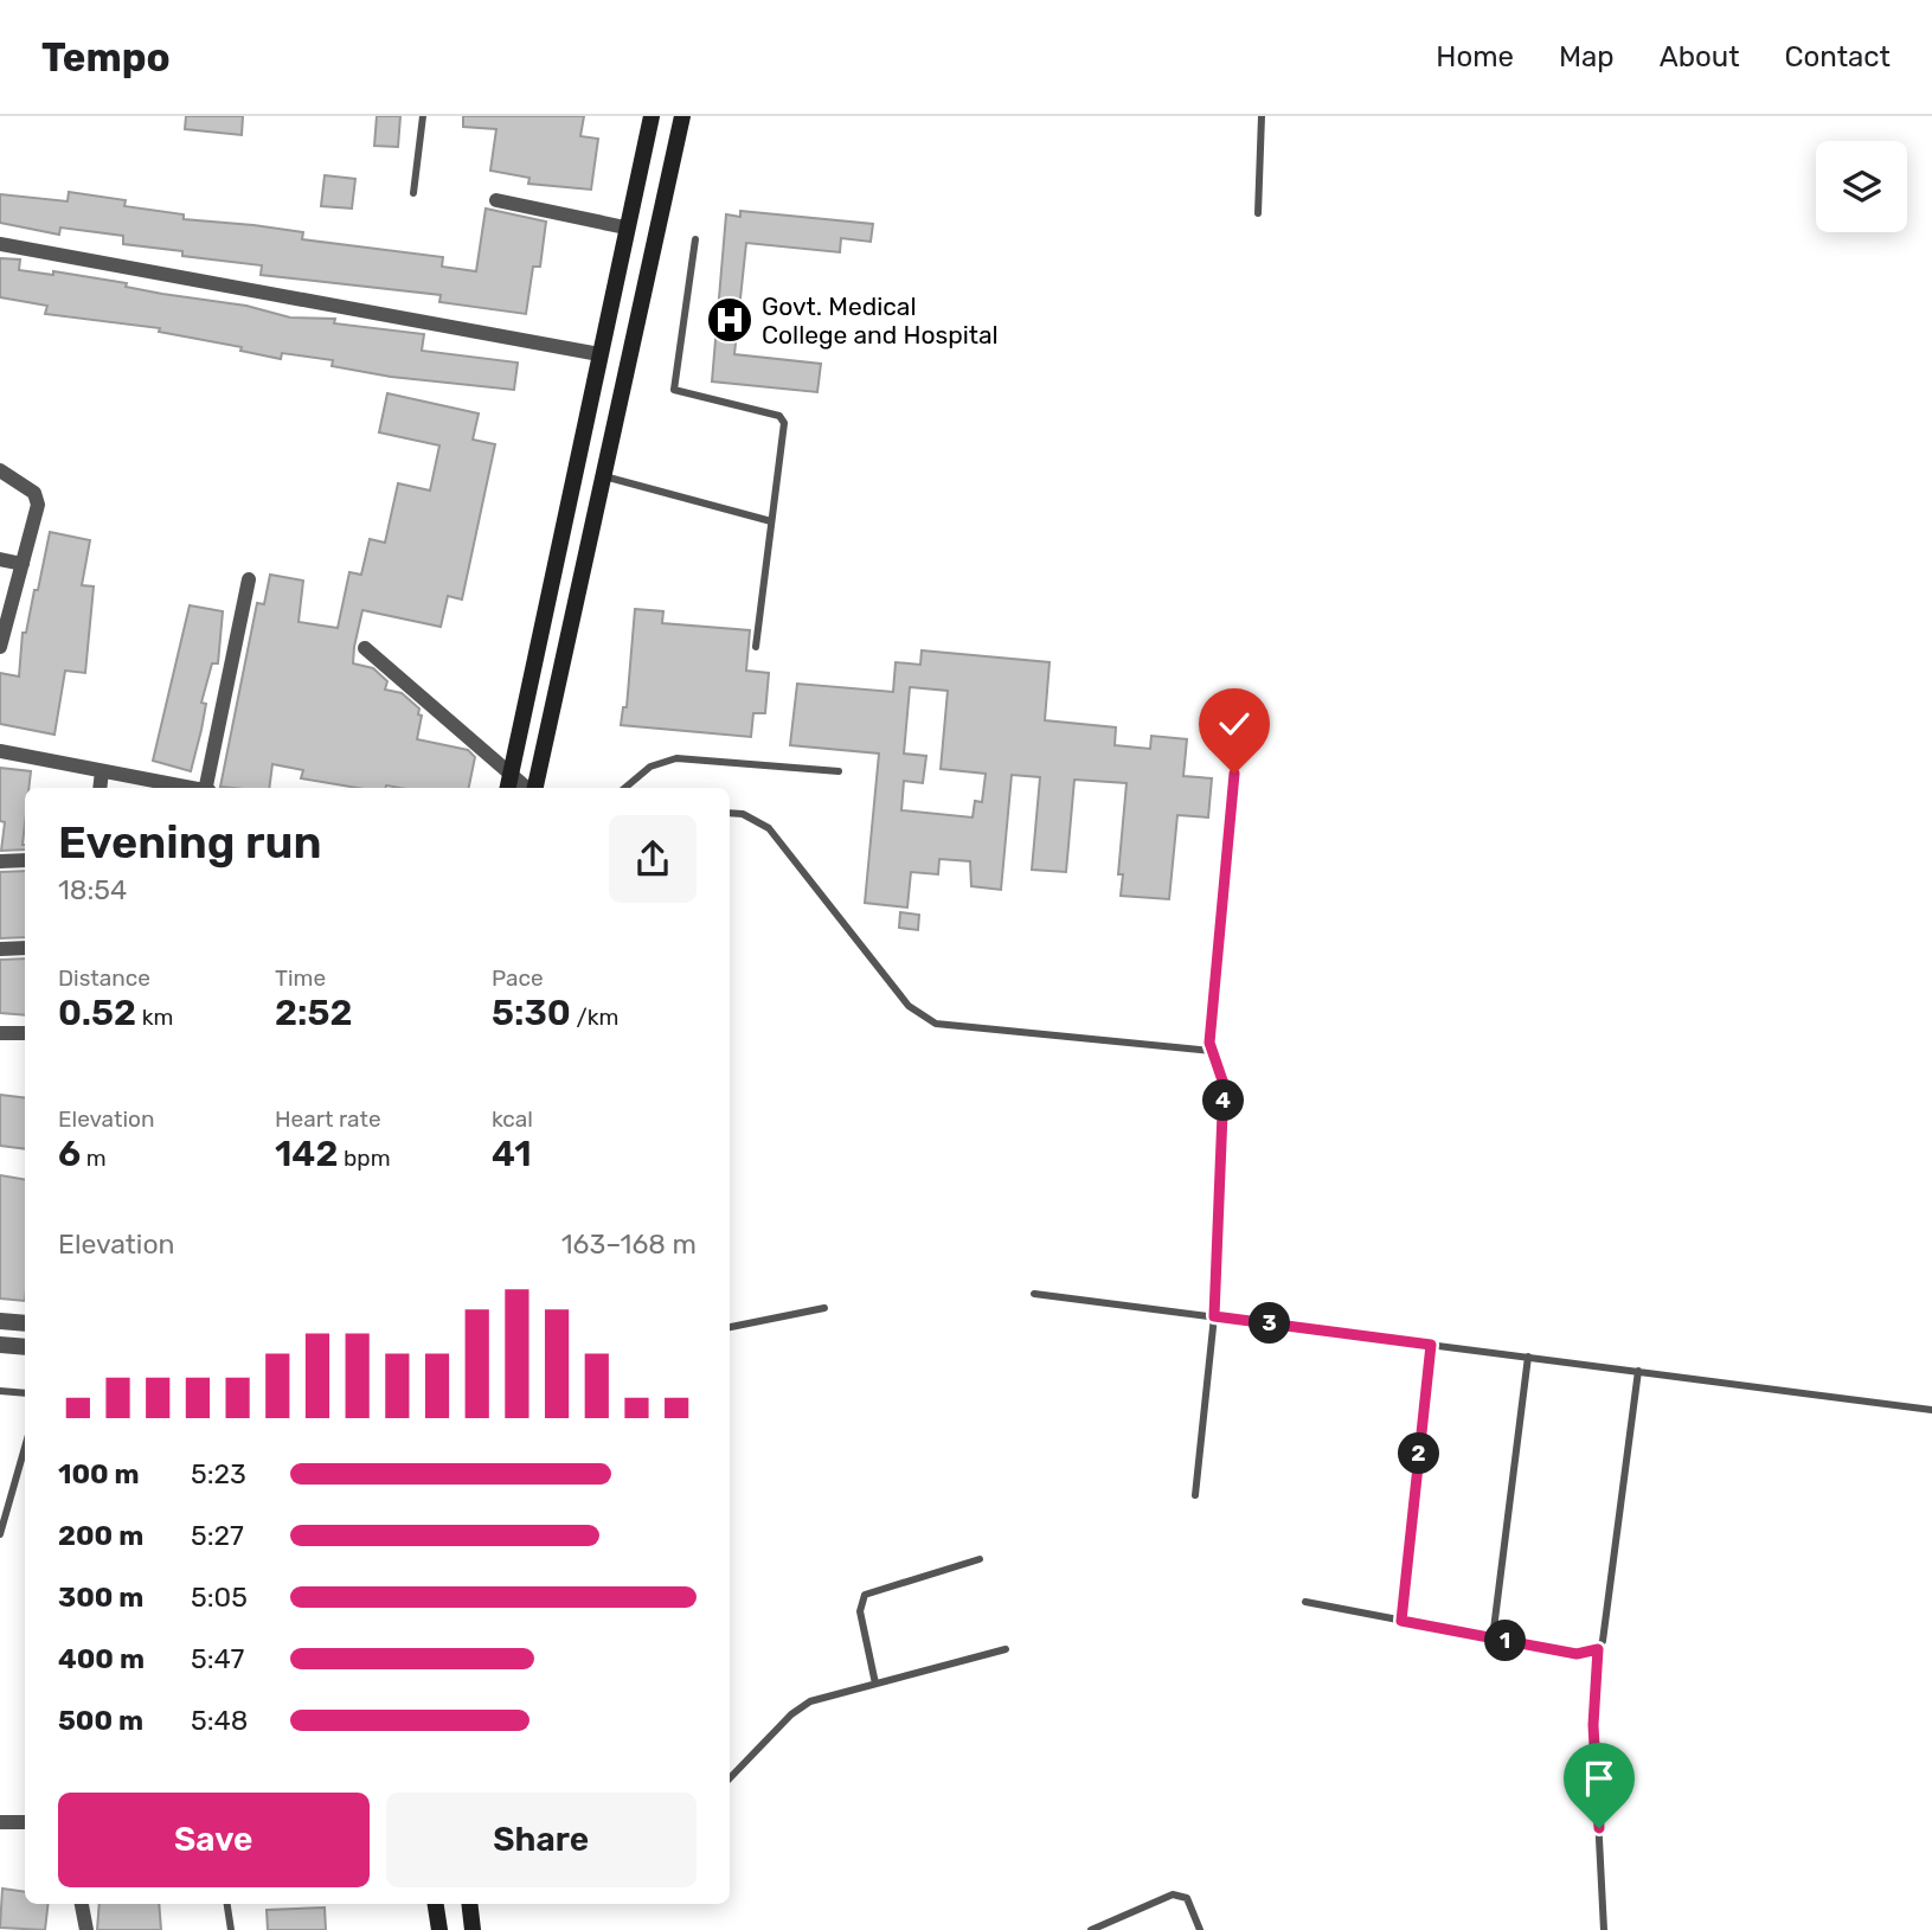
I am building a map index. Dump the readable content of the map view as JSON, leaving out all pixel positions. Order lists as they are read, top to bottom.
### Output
{
  "places": {
    "hospital": ["Govt. Medical College and Hospital"]
  },
  "page": {
    "header": "Tempo",
    "nav": [
      "Home",
      "Map",
      "About",
      "Contact"
    ],
    "heading": ["Evening run", "18:54"],
    "stats": [
      ["Distance", "0.52 km"],
      ["Time", "2:52"],
      ["Pace", "5:30 /km"],
      ["Elevation", "6 m"],
      ["Heart rate", "142 bpm"],
      ["kcal", "41"]
    ],
    "pins": [
      "4",
      "3",
      "2",
      "1"
    ],
    "chart": ["Elevation", "163–168 m"],
    "list": [
      {
        "name": "100 m",
        "note": "5:23"
      },
      {
        "name": "200 m",
        "note": "5:27"
      },
      {
        "name": "300 m",
        "note": "5:05"
      },
      {
        "name": "400 m",
        "note": "5:47"
      },
      {
        "name": "500 m",
        "note": "5:48"
      }
    ],
    "buttons": ["Save", "Share"]
  }
}
